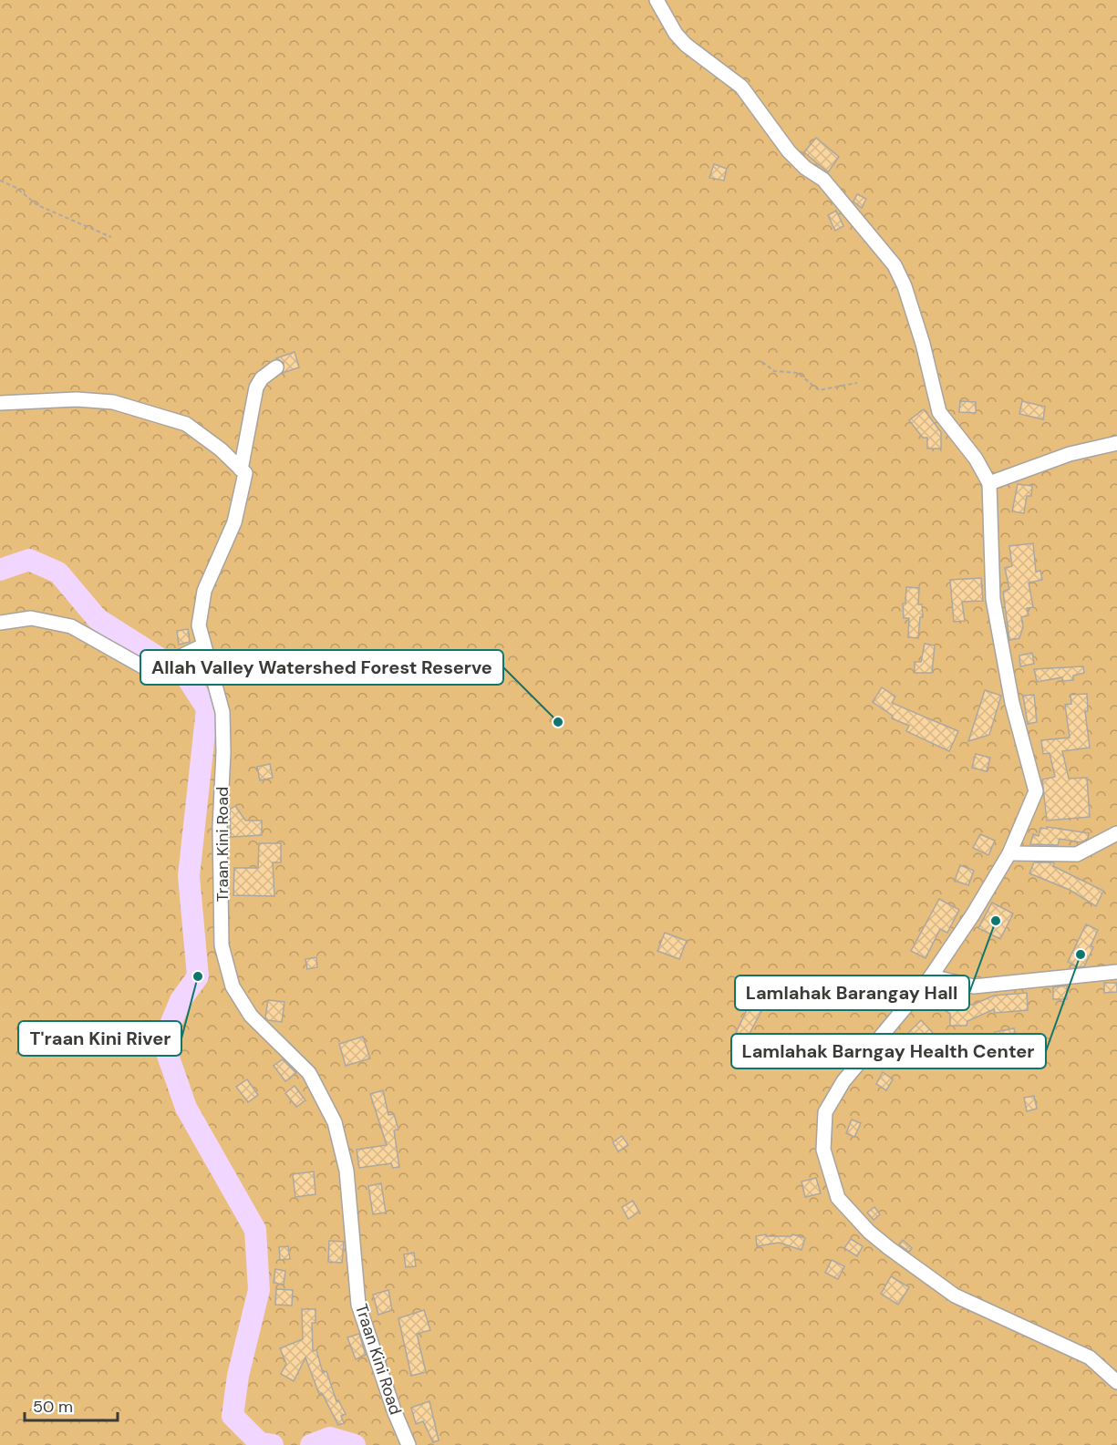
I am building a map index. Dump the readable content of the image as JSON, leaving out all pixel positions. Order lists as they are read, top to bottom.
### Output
{
  "streets": {
    "street": ["Traan Kini Road"]
  },
  "places": [
    "Allah Valley Watershed Forest Reserve",
    "Lamlahak Barangay Hall",
    "Lamlahak Barngay Health Center",
    "T'raan Kini River"
  ],
  "scale_bar": "50 m"
}
